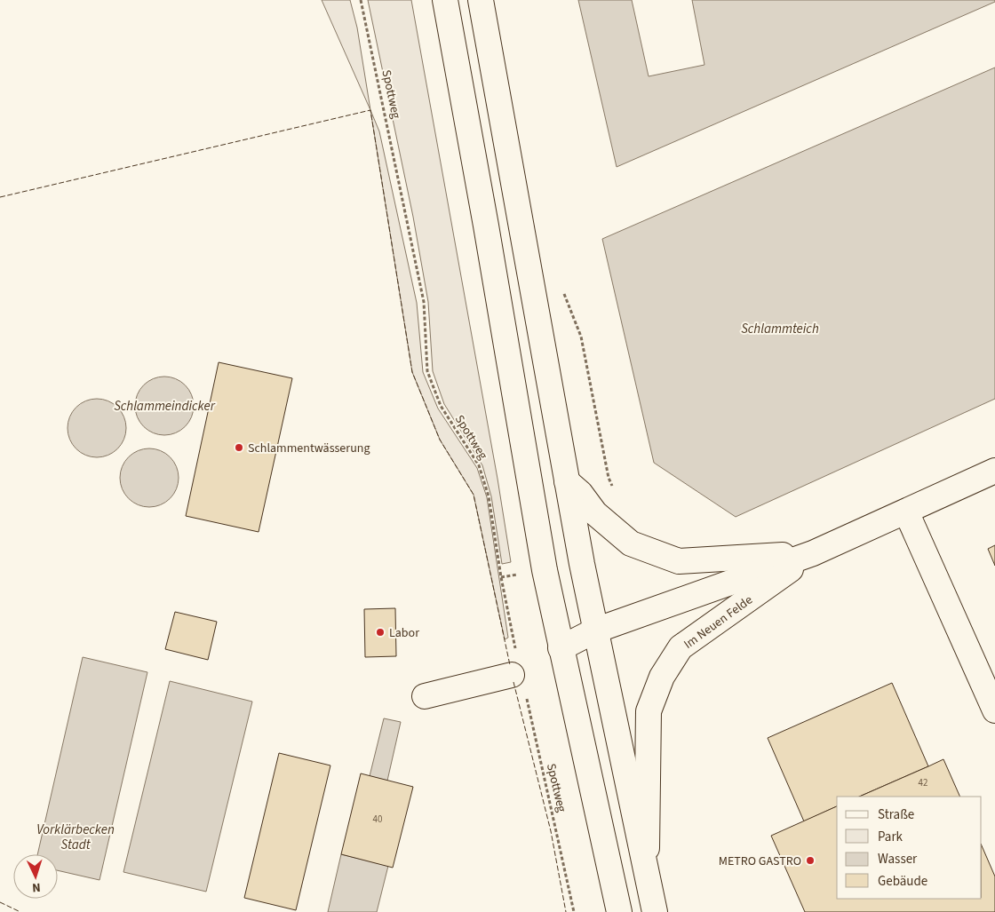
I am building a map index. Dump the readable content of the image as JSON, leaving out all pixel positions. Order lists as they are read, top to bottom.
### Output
{
  "streets": {
    "main road": ["Im Neuen Felde"],
    "path": ["Spottweg"]
  },
  "water": ["Schlammteich", "Schlammeindicker", "Vorklärbecken Stadt"],
  "places": ["Schlammentwässerung", "Labor", "METRO GASTRO"],
  "house_numbers": ["42", "40"],
  "legend": [
    "Straße",
    "Park",
    "Wasser",
    "Gebäude"
  ],
  "north": "bottom"
}
